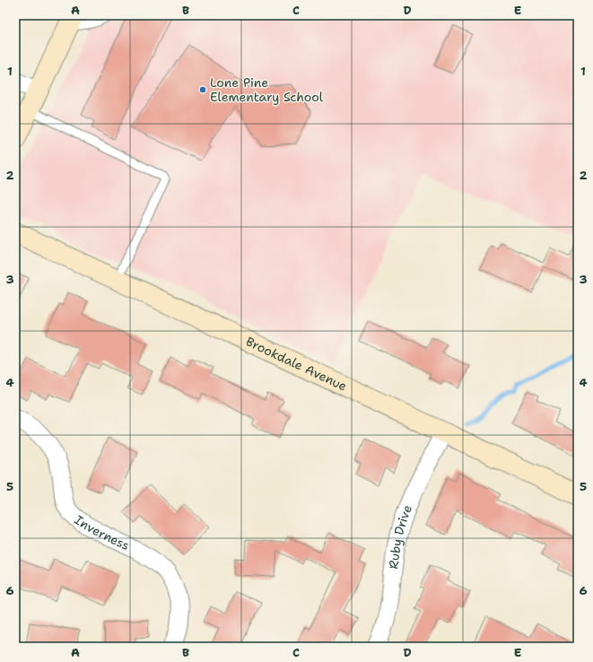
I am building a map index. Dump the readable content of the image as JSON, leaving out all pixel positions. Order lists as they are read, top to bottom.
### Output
{
  "streets": {
    "street": ["Brookdale Avenue", "Inverness", "Ruby Drive"]
  },
  "crossings": [
    ["Brookdale Avenue", "Ruby Drive"]
  ],
  "places": ["Lone Pine Elementary School"],
  "grid": {
    "columns": [
      "A",
      "B",
      "C",
      "D",
      "E"
    ],
    "rows": [
      "1",
      "2",
      "3",
      "4",
      "5",
      "6"
    ]
  }
}
